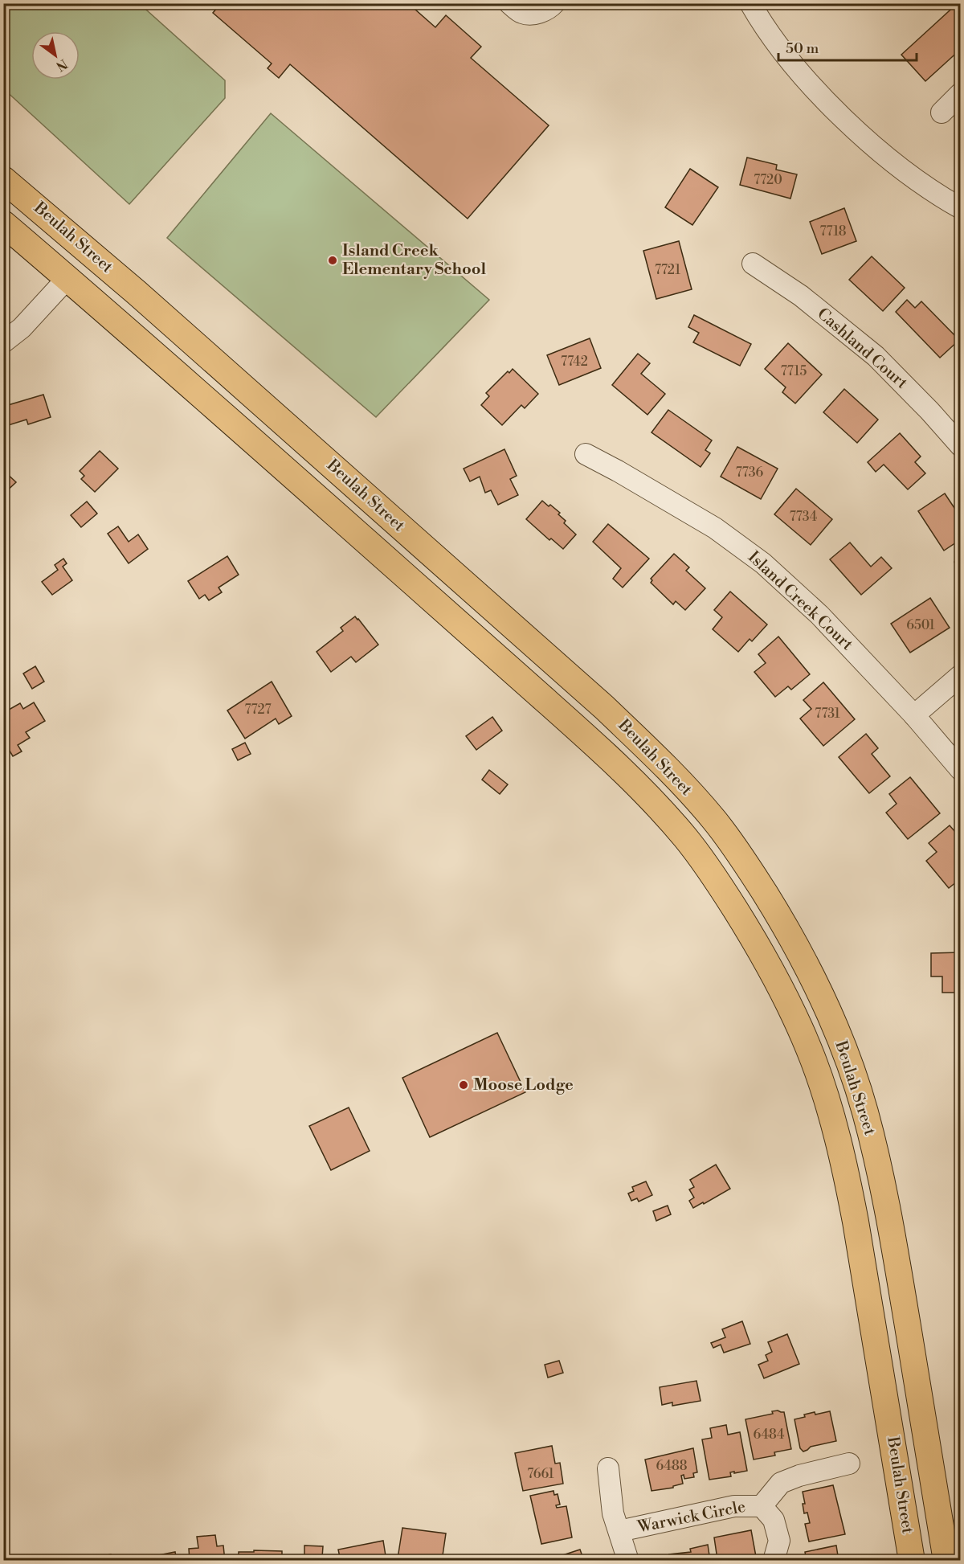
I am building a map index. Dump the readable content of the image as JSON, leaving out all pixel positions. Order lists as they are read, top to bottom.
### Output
{
  "streets": {
    "main road": ["Beulah Street"],
    "street": ["Cashland Court", "Island Creek Court", "Warwick Circle"]
  },
  "places": ["Island Creek Elementary School", "Moose Lodge"],
  "house_numbers": [
    "7720",
    "7718",
    "7721",
    "7742",
    "7715",
    "7736",
    "7734",
    "6501",
    "7727",
    "7731",
    "6484",
    "6488",
    "7661"
  ],
  "scale_bar": "50 m",
  "north": "bottom right"
}
